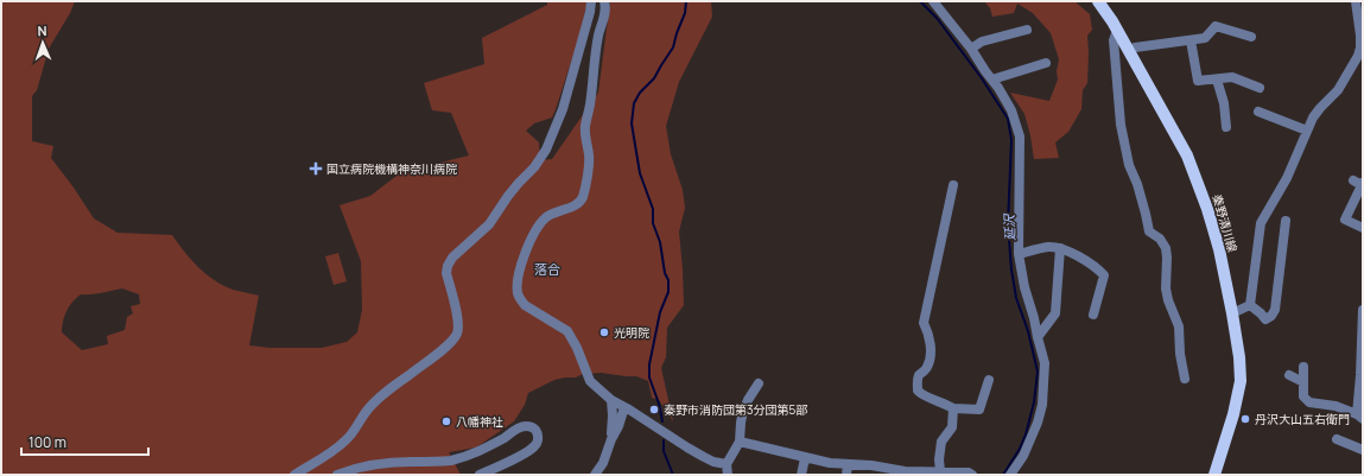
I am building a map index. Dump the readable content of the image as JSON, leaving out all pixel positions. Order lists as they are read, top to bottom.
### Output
{
  "streets": {
    "main road": ["秦野清川線"]
  },
  "districts": ["落合"],
  "water": ["延沢"],
  "places": {
    "health": ["国立病院機構神奈川病院"],
    "other": [
      "光明院",
      "秦野市消防団第3分団第5部",
      "丹沢大山五右衛門",
      "八幡神社"
    ]
  },
  "scale_bar": "100 m",
  "north": "top"
}
